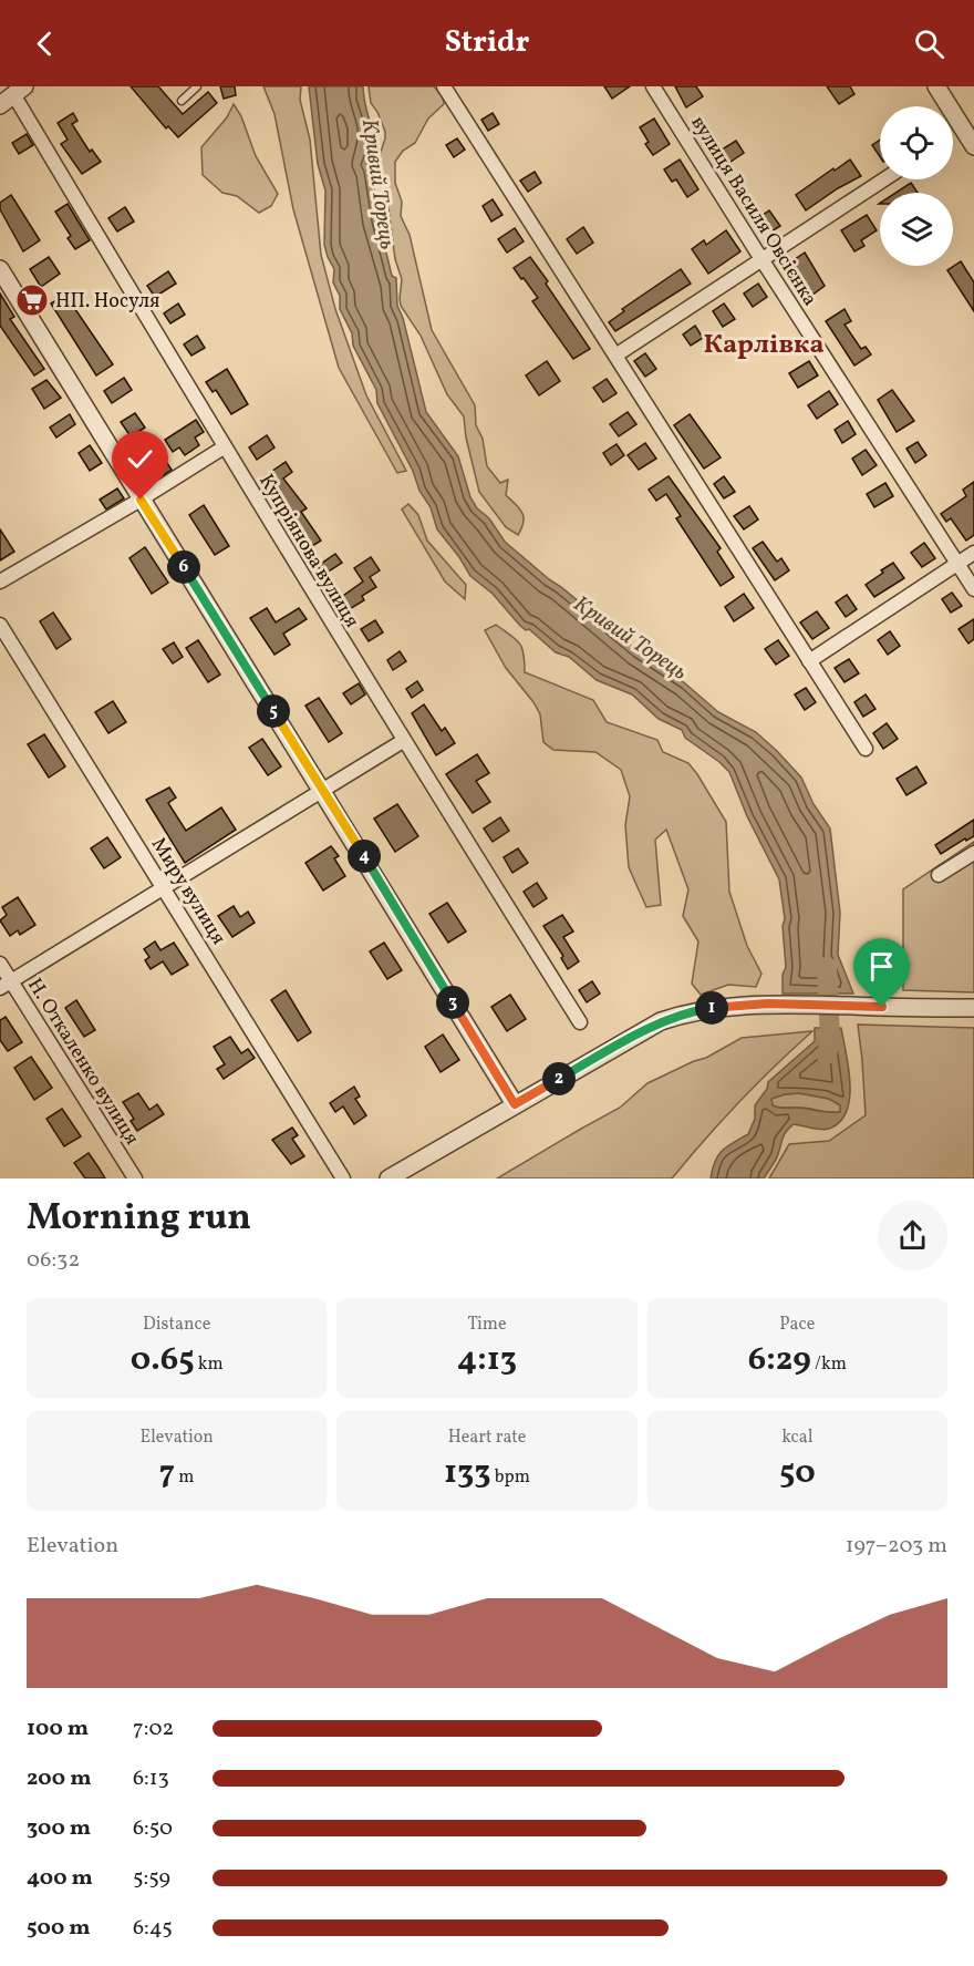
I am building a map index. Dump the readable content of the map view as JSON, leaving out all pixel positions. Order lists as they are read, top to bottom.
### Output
{
  "streets": {
    "street": [
      "вулиця Василя Овсієнка",
      "Купріянова вулиця",
      "Миру вулиця",
      "Н. Откаленко вулиця"
    ]
  },
  "districts": ["Карлівка"],
  "water": ["Кривий Торець"],
  "places": {
    "supermarket": ["НП. Носуля"]
  },
  "page": {
    "header": "Stridr",
    "pins": [
      "6",
      "5",
      "4",
      "3",
      "1",
      "2"
    ],
    "heading": ["Morning run", "06:32"],
    "stats": [
      ["Distance", "0.65 km"],
      ["Time", "4:13"],
      ["Pace", "6:29 /km"],
      ["Elevation", "7 m"],
      ["Heart rate", "133 bpm"],
      ["kcal", "50"]
    ],
    "chart": ["Elevation", "197–203 m"],
    "list": [
      {
        "name": "100 m",
        "note": "7:02"
      },
      {
        "name": "200 m",
        "note": "6:13"
      },
      {
        "name": "300 m",
        "note": "6:50"
      },
      {
        "name": "400 m",
        "note": "5:59"
      },
      {
        "name": "500 m",
        "note": "6:45"
      }
    ]
  }
}
